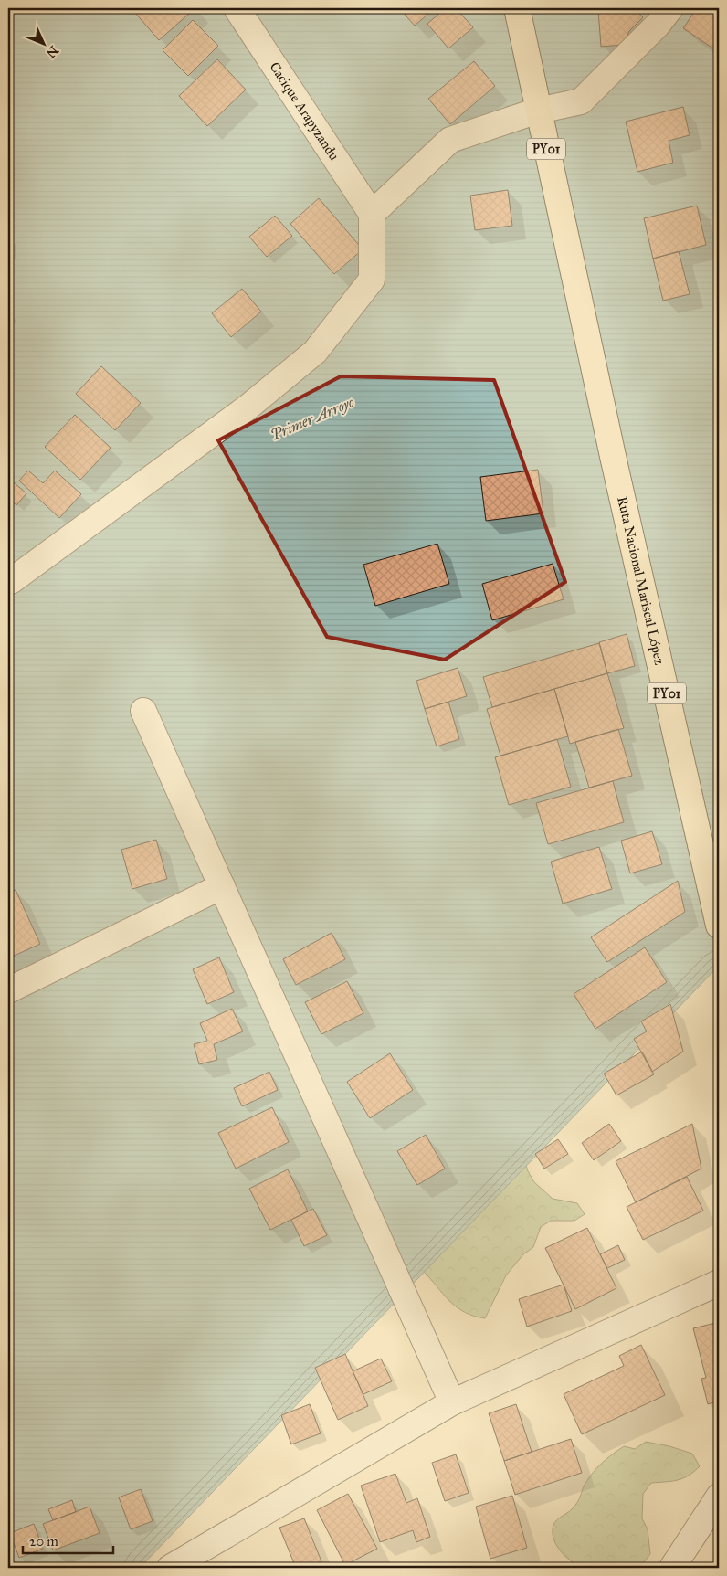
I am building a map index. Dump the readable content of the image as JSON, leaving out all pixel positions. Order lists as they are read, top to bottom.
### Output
{
  "streets": {
    "highway": ["PY01", "Ruta Nacional Mariscal López"],
    "street": ["Cacique Arapyzandu"]
  },
  "crossings": [
    ["PY01", "Ruta Nacional Mariscal López"]
  ],
  "water": ["Primer Arroyo"],
  "scale_bar": "20 m",
  "north": "bottom right"
}
